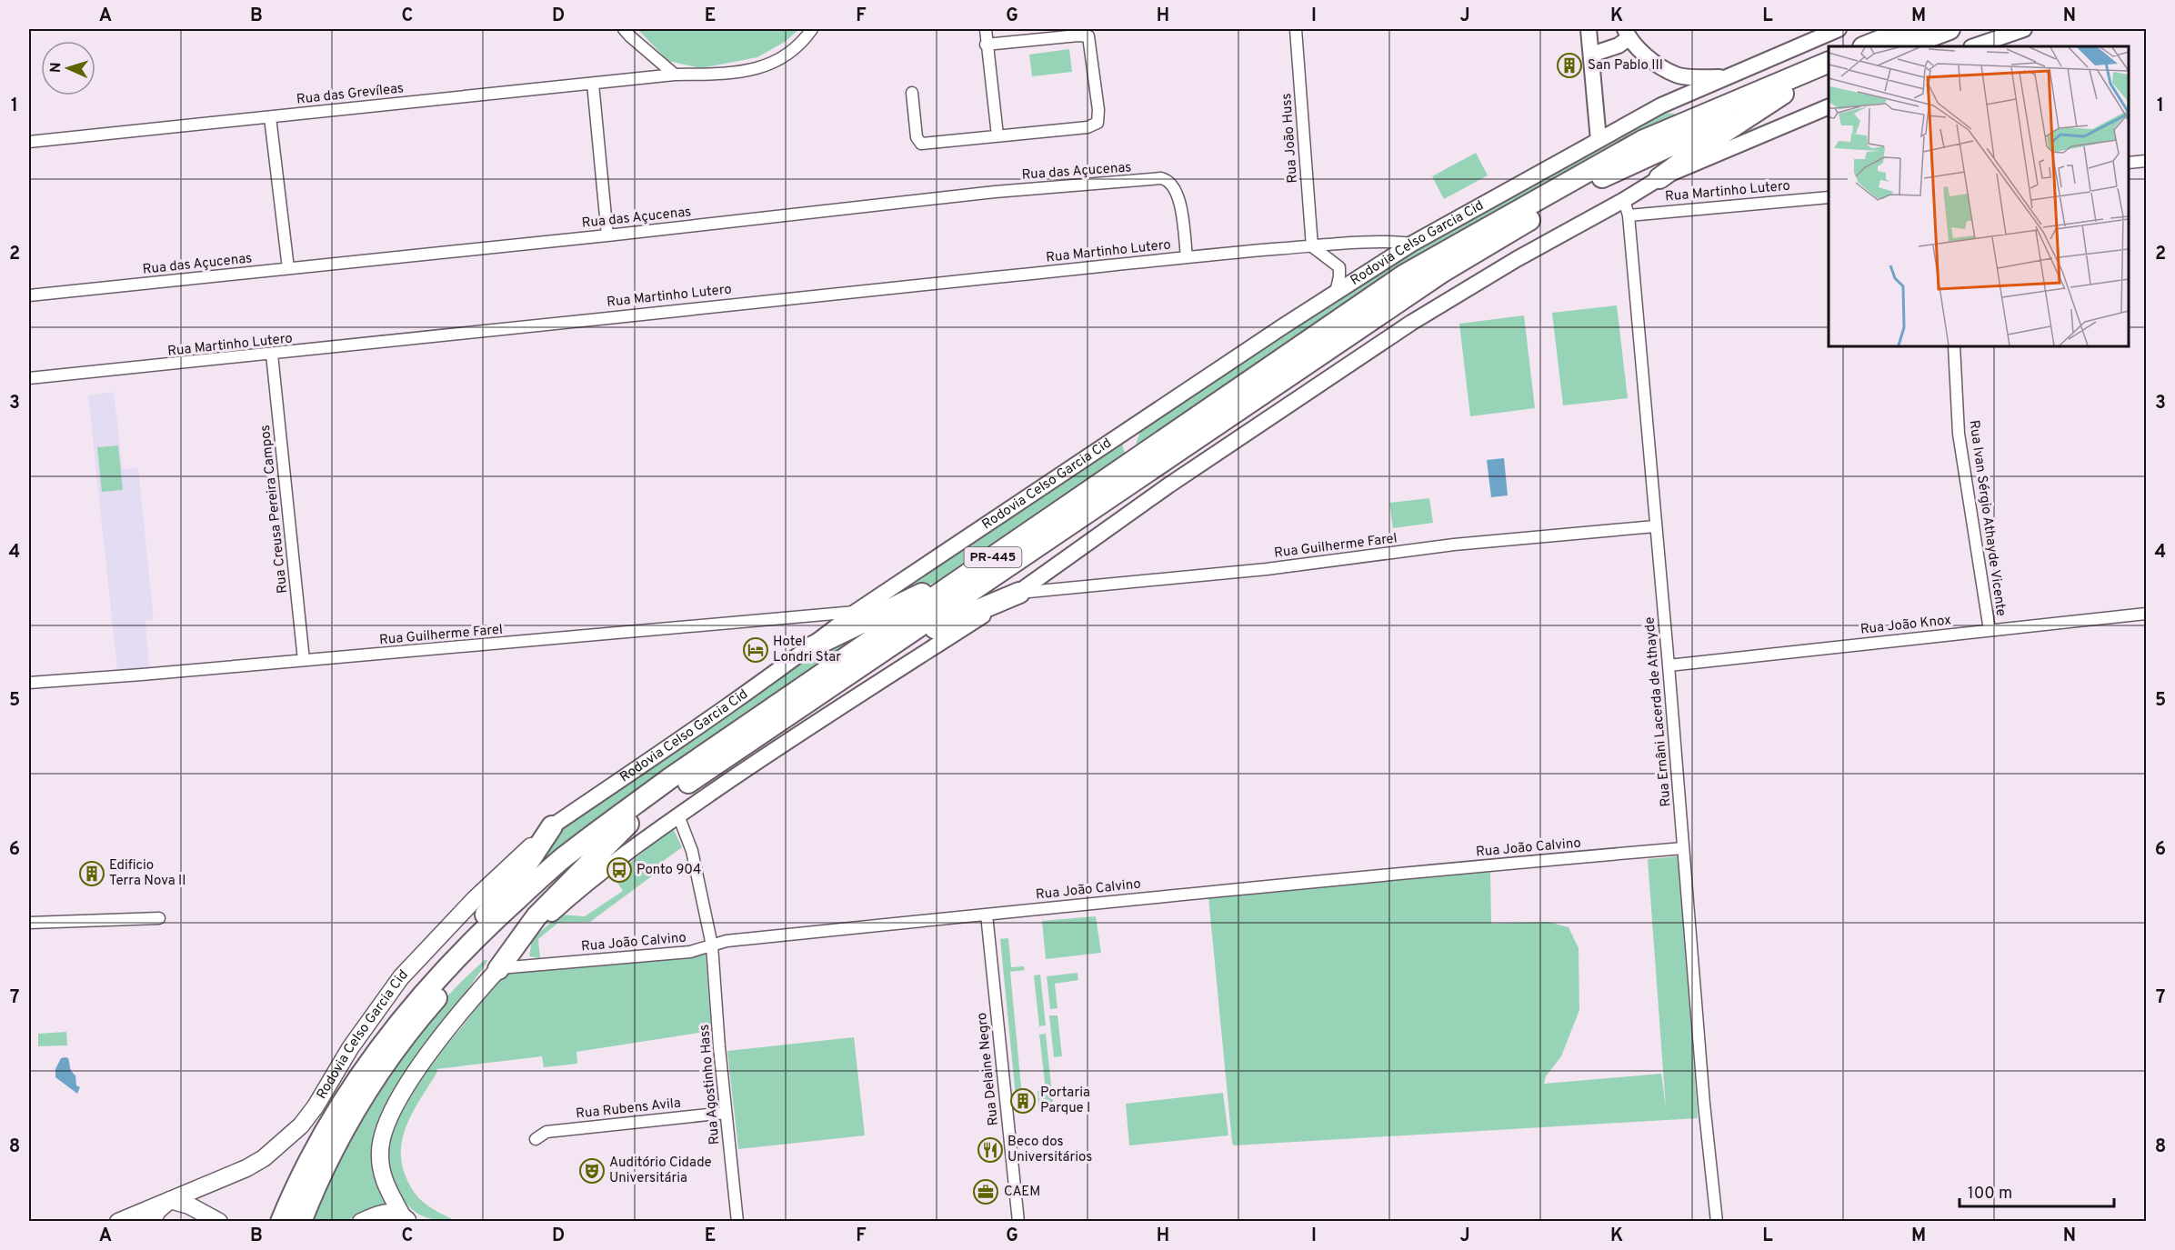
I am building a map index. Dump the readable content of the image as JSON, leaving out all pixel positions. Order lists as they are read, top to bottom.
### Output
{
  "streets": {
    "highway": ["Rodovia Celso Garcia Cid", "PR-445"],
    "street": [
      "Rua das Grevíleas",
      "Rua João Huss",
      "Rua das Açucenas",
      "Rua Martinho Lutero",
      "Rua Creusa Pereira Campos",
      "Rua Ivan Sérgio Athayde Vicente",
      "Rua Guilherme Farel",
      "Rua João Knox",
      "Rua Ernâni Lacerda de Athayde",
      "Rua João Calvino",
      "Rua Delaine Negro",
      "Rua Agostinho Hass",
      "Rua Rubens Avila"
    ]
  },
  "crossings": [
    ["Rua João Huss", "Rua Martinho Lutero"],
    ["Rua das Açucenas", "Rua Martinho Lutero"],
    ["Rua Martinho Lutero", "Rua Creusa Pereira Campos"],
    ["Rua Martinho Lutero", "Rua Ernâni Lacerda de Athayde"],
    ["Rodovia Celso Garcia Cid", "Rua Guilherme Farel"],
    ["Rua Creusa Pereira Campos", "Rua Guilherme Farel"],
    ["Rua Ivan Sérgio Athayde Vicente", "Rua João Knox"],
    ["Rua Guilherme Farel", "PR-445"],
    ["Rua Guilherme Farel", "Rua Ernâni Lacerda de Athayde"],
    ["PR-445", "Rua Ernâni Lacerda de Athayde"],
    ["PR-445", "Rua João Calvino"],
    ["PR-445", "Rua Agostinho Hass"],
    ["Rua João Knox", "Rua Ernâni Lacerda de Athayde"],
    ["Rua Ernâni Lacerda de Athayde", "Rua João Calvino"],
    ["Rua João Calvino", "Rua Delaine Negro"],
    ["Rua João Calvino", "Rua Agostinho Hass"],
    ["Rua Agostinho Hass", "Rua Rubens Avila"]
  ],
  "places": {
    "building": ["San Pablo III", "Edificio Terra Nova II", "Portaria Parque I"],
    "hotel": ["Hotel Londri Star"],
    "bus stop": ["Ponto 904"],
    "restaurant": ["Beco dos Universitários"],
    "theatre": ["Auditório Cidade Universitária"],
    "office": ["CAEM"]
  },
  "scale_bar": "100 m",
  "north": "left",
  "grid": {
    "columns": [
      "A",
      "B",
      "C",
      "D",
      "E",
      "F",
      "G",
      "H",
      "I",
      "J",
      "K",
      "L",
      "M",
      "N"
    ],
    "rows": [
      "1",
      "2",
      "3",
      "4",
      "5",
      "6",
      "7",
      "8"
    ]
  }
}
